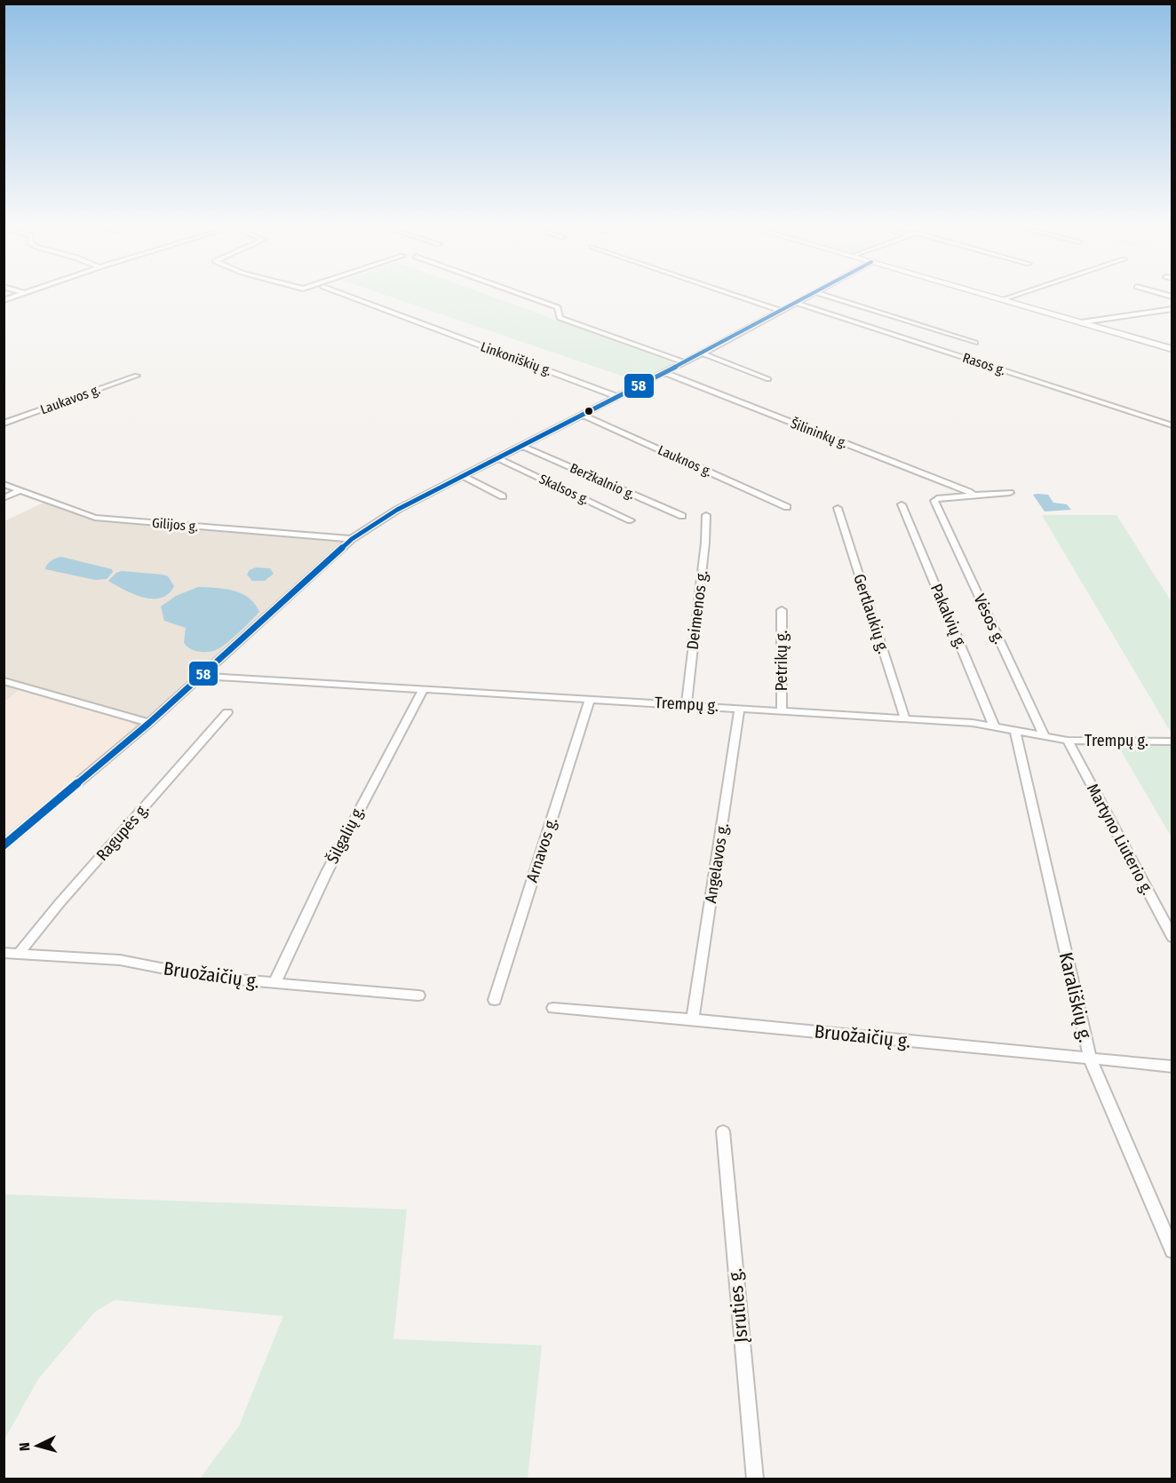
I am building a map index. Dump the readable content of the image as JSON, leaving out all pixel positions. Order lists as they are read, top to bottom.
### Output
{
  "streets": {
    "street": [
      "Linkoniškių g.",
      "Rasos g.",
      "Laukavos g.",
      "Šilininkų g.",
      "Lauknos g.",
      "Beržkalnio g.",
      "Skalsos g.",
      "Gilijos g.",
      "Deimenos g.",
      "Gertlaukių g.",
      "Pakalvių g.",
      "Vėsos g.",
      "Petrikų g.",
      "Trempų g.",
      "Ragupės g.",
      "Šilgalių g.",
      "Martyno Liuterio g.",
      "Arnavos g.",
      "Angelavos g.",
      "Bruožaičių g.",
      "Karališkių g.",
      "Įsruties g."
    ]
  },
  "crossings": [
    ["Šilininkų g.", "Vėsos g."],
    ["Deimenos g.", "Trempų g."],
    ["Gertlaukių g.", "Trempų g."],
    ["Pakalvių g.", "Trempų g."],
    ["Vėsos g.", "Trempų g."],
    ["Petrikų g.", "Trempų g."],
    ["Trempų g.", "Šilgalių g."],
    ["Trempų g.", "Martyno Liuterio g."],
    ["Trempų g.", "Arnavos g."],
    ["Trempų g.", "Angelavos g."],
    ["Trempų g.", "Karališkių g."],
    ["Ragupės g.", "Bruožaičių g."],
    ["Šilgalių g.", "Bruožaičių g."],
    ["Angelavos g.", "Bruožaičių g."],
    ["Bruožaičių g.", "Karališkių g."]
  ],
  "lines": ["transit line 58"],
  "north": "left"
}
